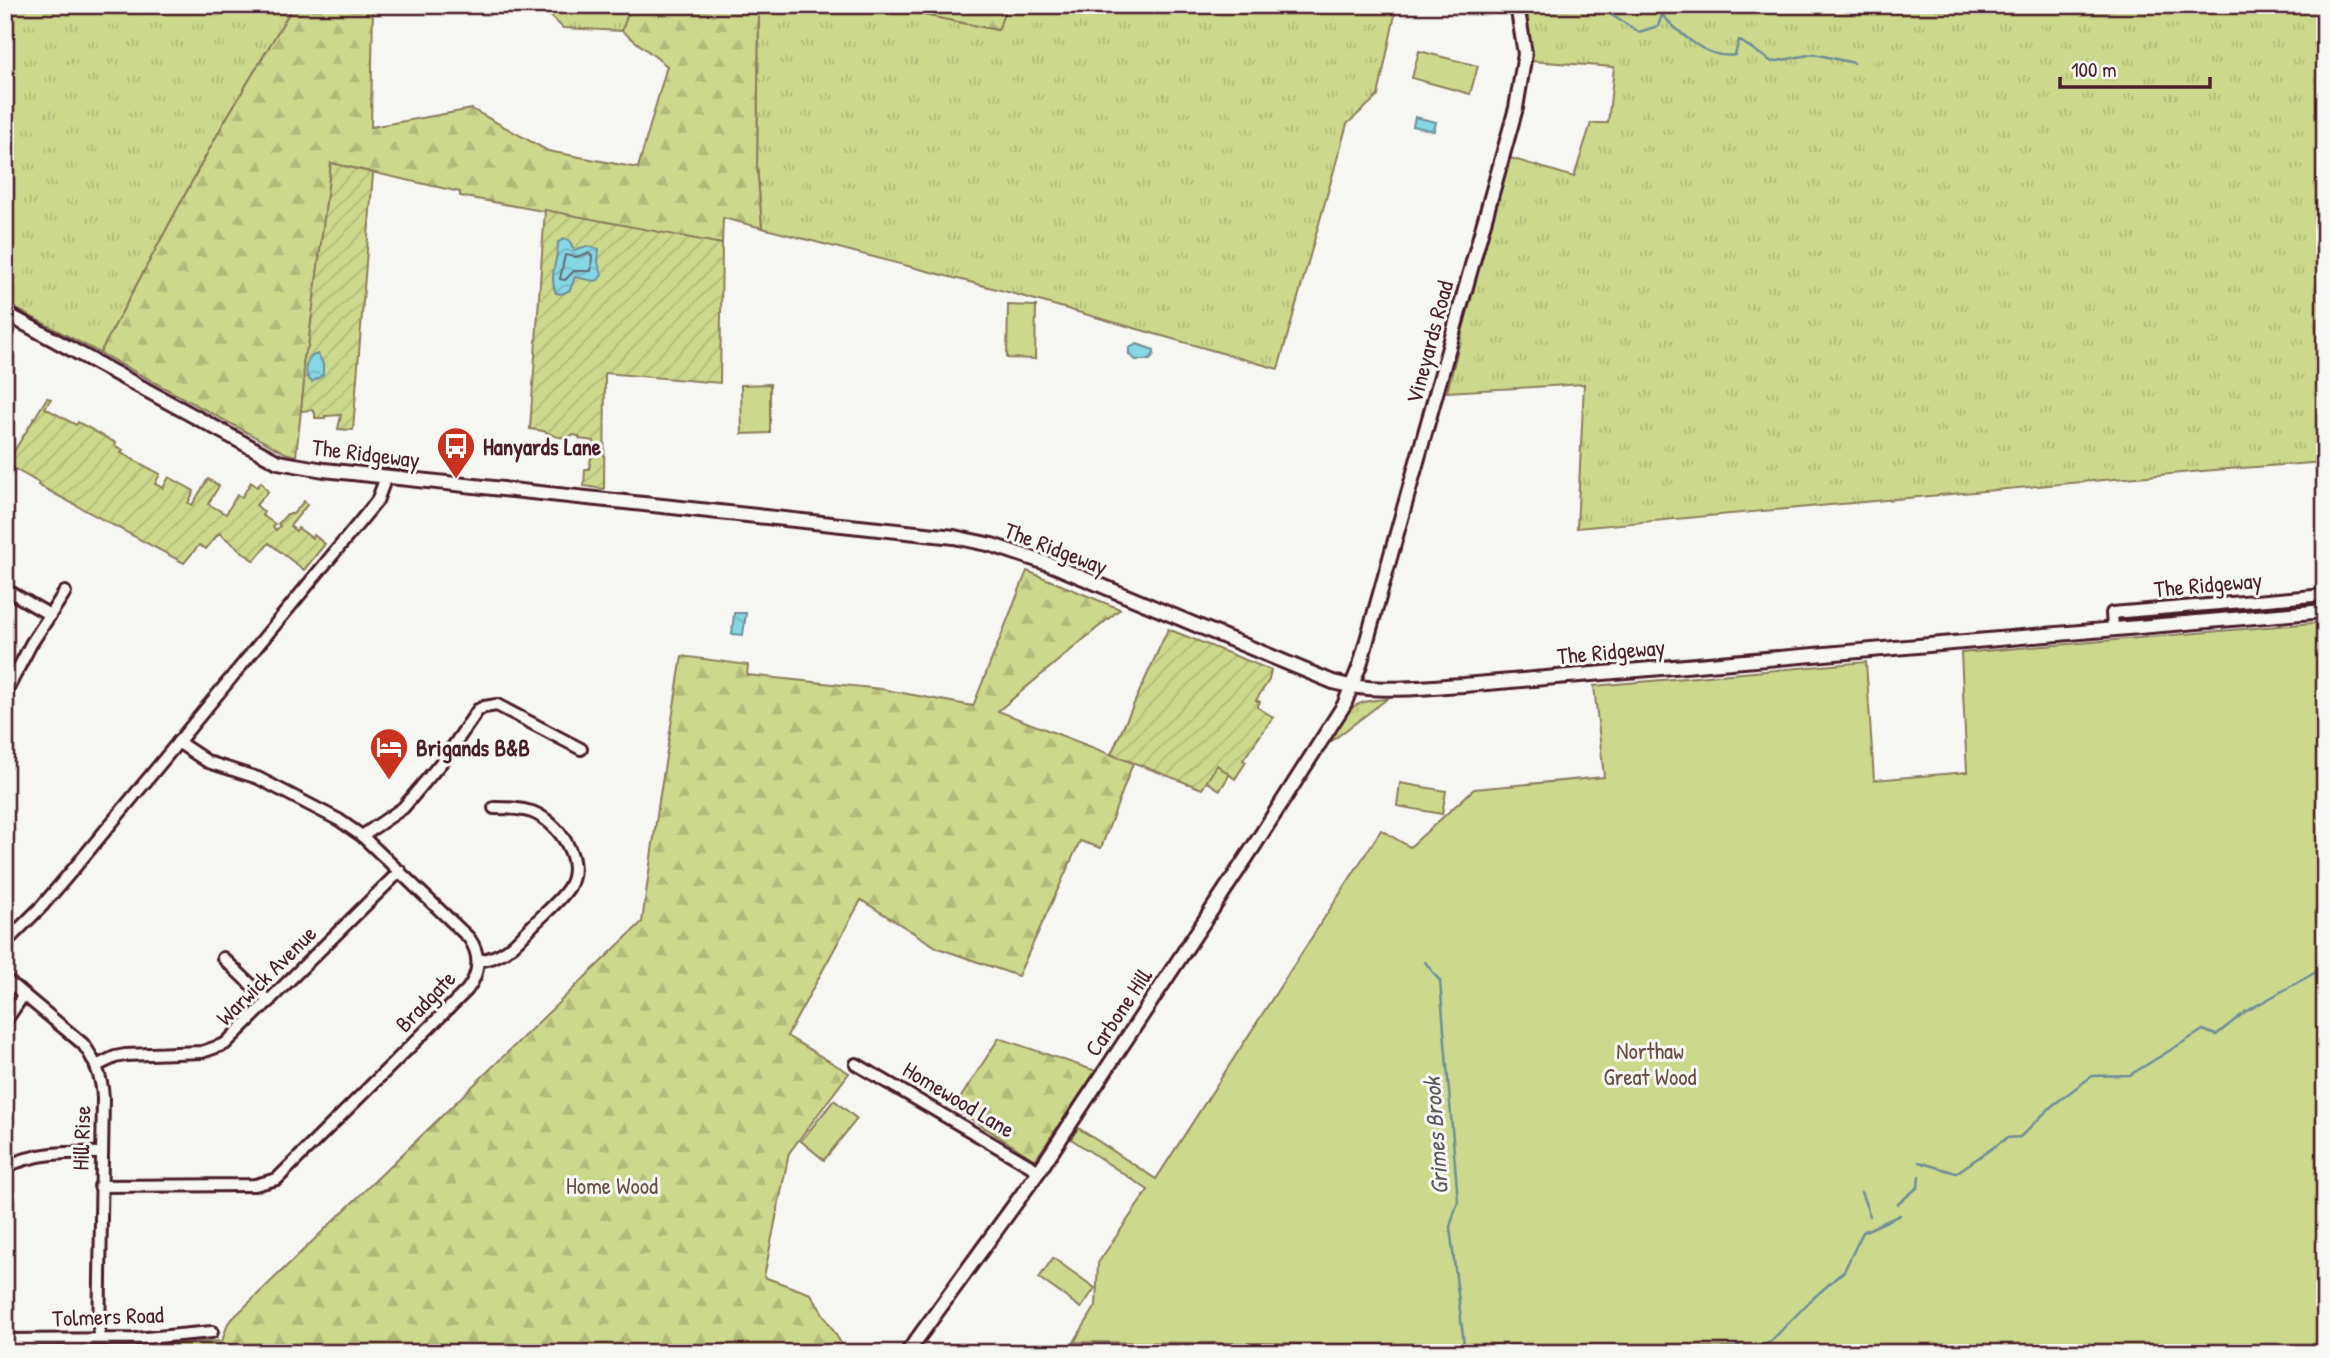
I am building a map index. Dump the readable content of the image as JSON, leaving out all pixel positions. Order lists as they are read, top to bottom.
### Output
{
  "streets": {
    "street": [
      "Vineyards Road",
      "The Ridgeway",
      "Warwick Avenue",
      "Bradgate",
      "Carbone Hill",
      "Homewood Lane",
      "Hill Rise",
      "Tolmers Road"
    ]
  },
  "crossings": [
    ["Vineyards Road", "The Ridgeway"],
    ["Vineyards Road", "Carbone Hill"],
    ["The Ridgeway", "Carbone Hill"],
    ["Warwick Avenue", "Bradgate"],
    ["Warwick Avenue", "Hill Rise"],
    ["Bradgate", "Hill Rise"],
    ["Carbone Hill", "Homewood Lane"],
    ["Hill Rise", "Tolmers Road"]
  ],
  "water": ["Grimes Brook"],
  "parks": ["Northaw Great Wood", "Home Wood"],
  "places": {
    "bus stop": ["Hanyards Lane"],
    "hotel": ["Brigands B&B"]
  },
  "scale_bar": "100 m"
}
